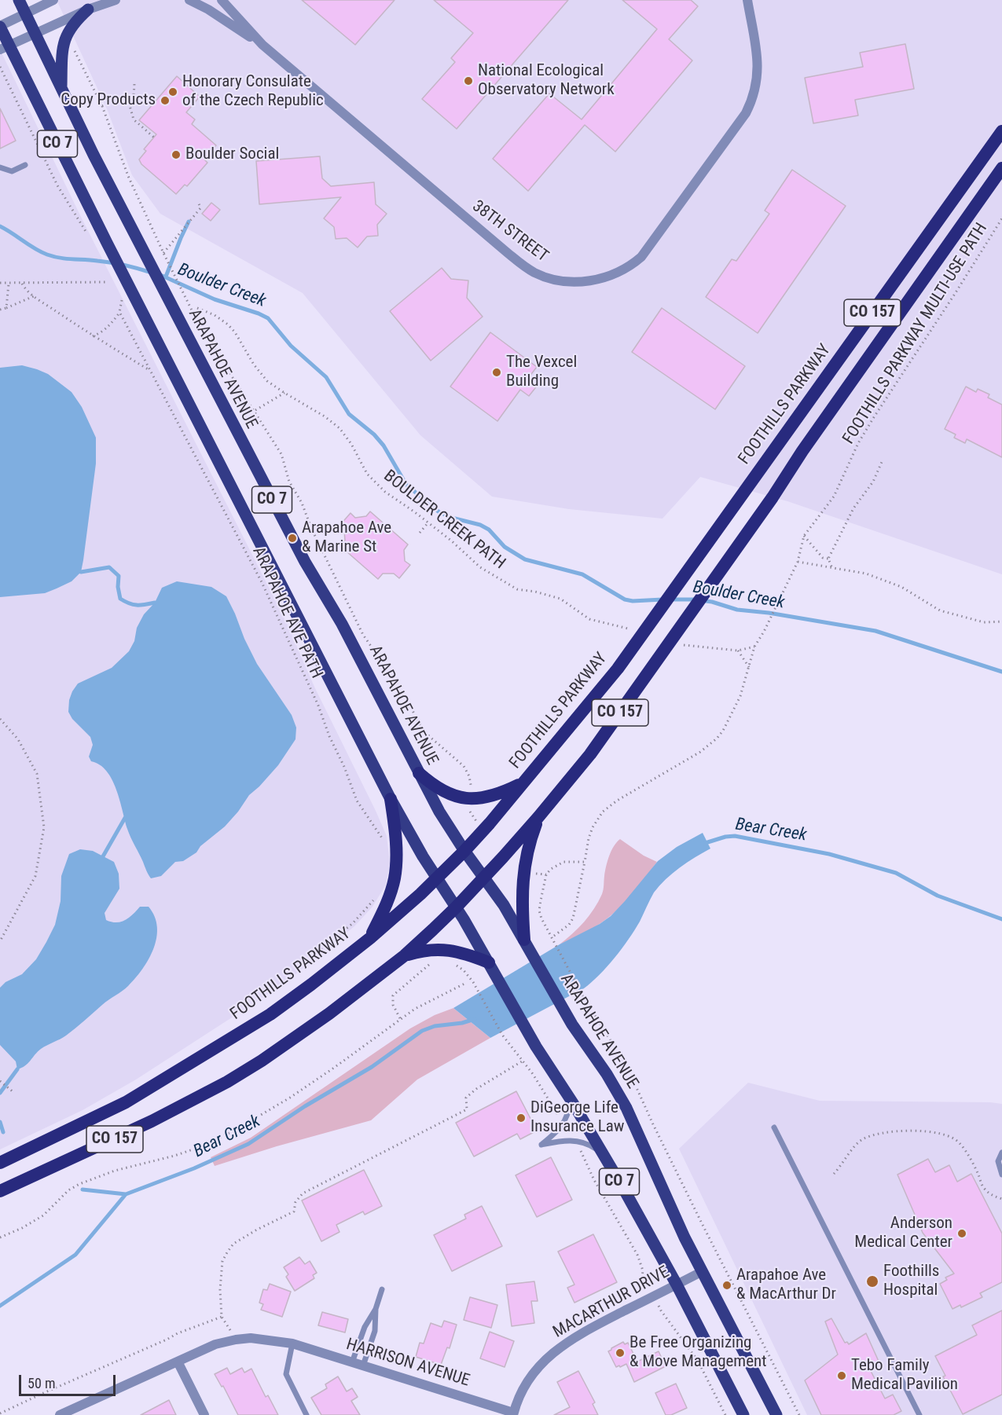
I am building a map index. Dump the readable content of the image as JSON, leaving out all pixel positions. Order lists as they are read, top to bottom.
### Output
{
  "streets": {
    "highway": ["CO 157", "FOOTHILLS PARKWAY"],
    "main road": ["CO 7", "ARAPAHOE AVENUE"],
    "street": ["38TH STREET", "MACARTHUR DRIVE", "HARRISON AVENUE"],
    "path": ["FOOTHILLS PARKWAY MULTI-USE PATH", "BOULDER CREEK PATH", "ARAPAHOE AVE PATH"]
  },
  "crossings": [
    ["CO 7", "CO 157"],
    ["CO 7", "FOOTHILLS PARKWAY"],
    ["CO 7", "MACARTHUR DRIVE"],
    ["CO 157", "ARAPAHOE AVENUE"],
    ["ARAPAHOE AVENUE", "FOOTHILLS PARKWAY"],
    ["ARAPAHOE AVENUE", "MACARTHUR DRIVE"],
    ["MACARTHUR DRIVE", "HARRISON AVENUE"]
  ],
  "water": ["Boulder Creek", "Bear Creek"],
  "places": [
    "National Ecological Observatory Network",
    "Honorary Consulate of the Czech Republic",
    "Copy Products",
    "Boulder Social",
    "The Vexcel Building",
    "Arapahoe Ave & Marine St",
    "DiGeorge Life Insurance Law",
    "Anderson Medical Center",
    "Foothills Hospital",
    "Arapahoe Ave & MacArthur Dr",
    "Be Free Organizing & Move Management",
    "Tebo Family Medical Pavilion"
  ],
  "scale_bar": "50 m"
}
